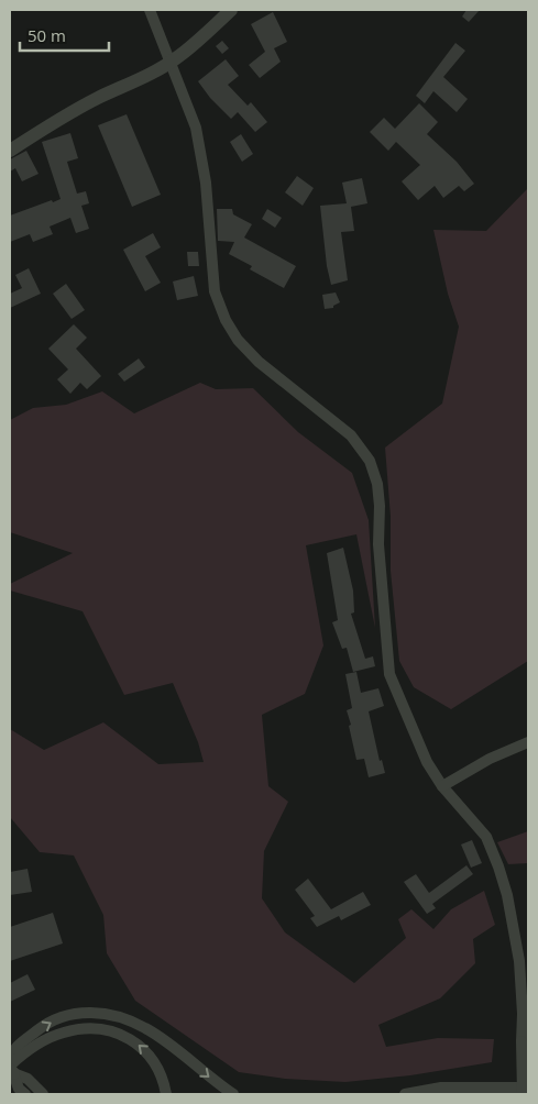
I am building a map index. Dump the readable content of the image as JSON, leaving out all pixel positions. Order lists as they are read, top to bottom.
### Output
{
  "scale_bar": "50 m"
}
